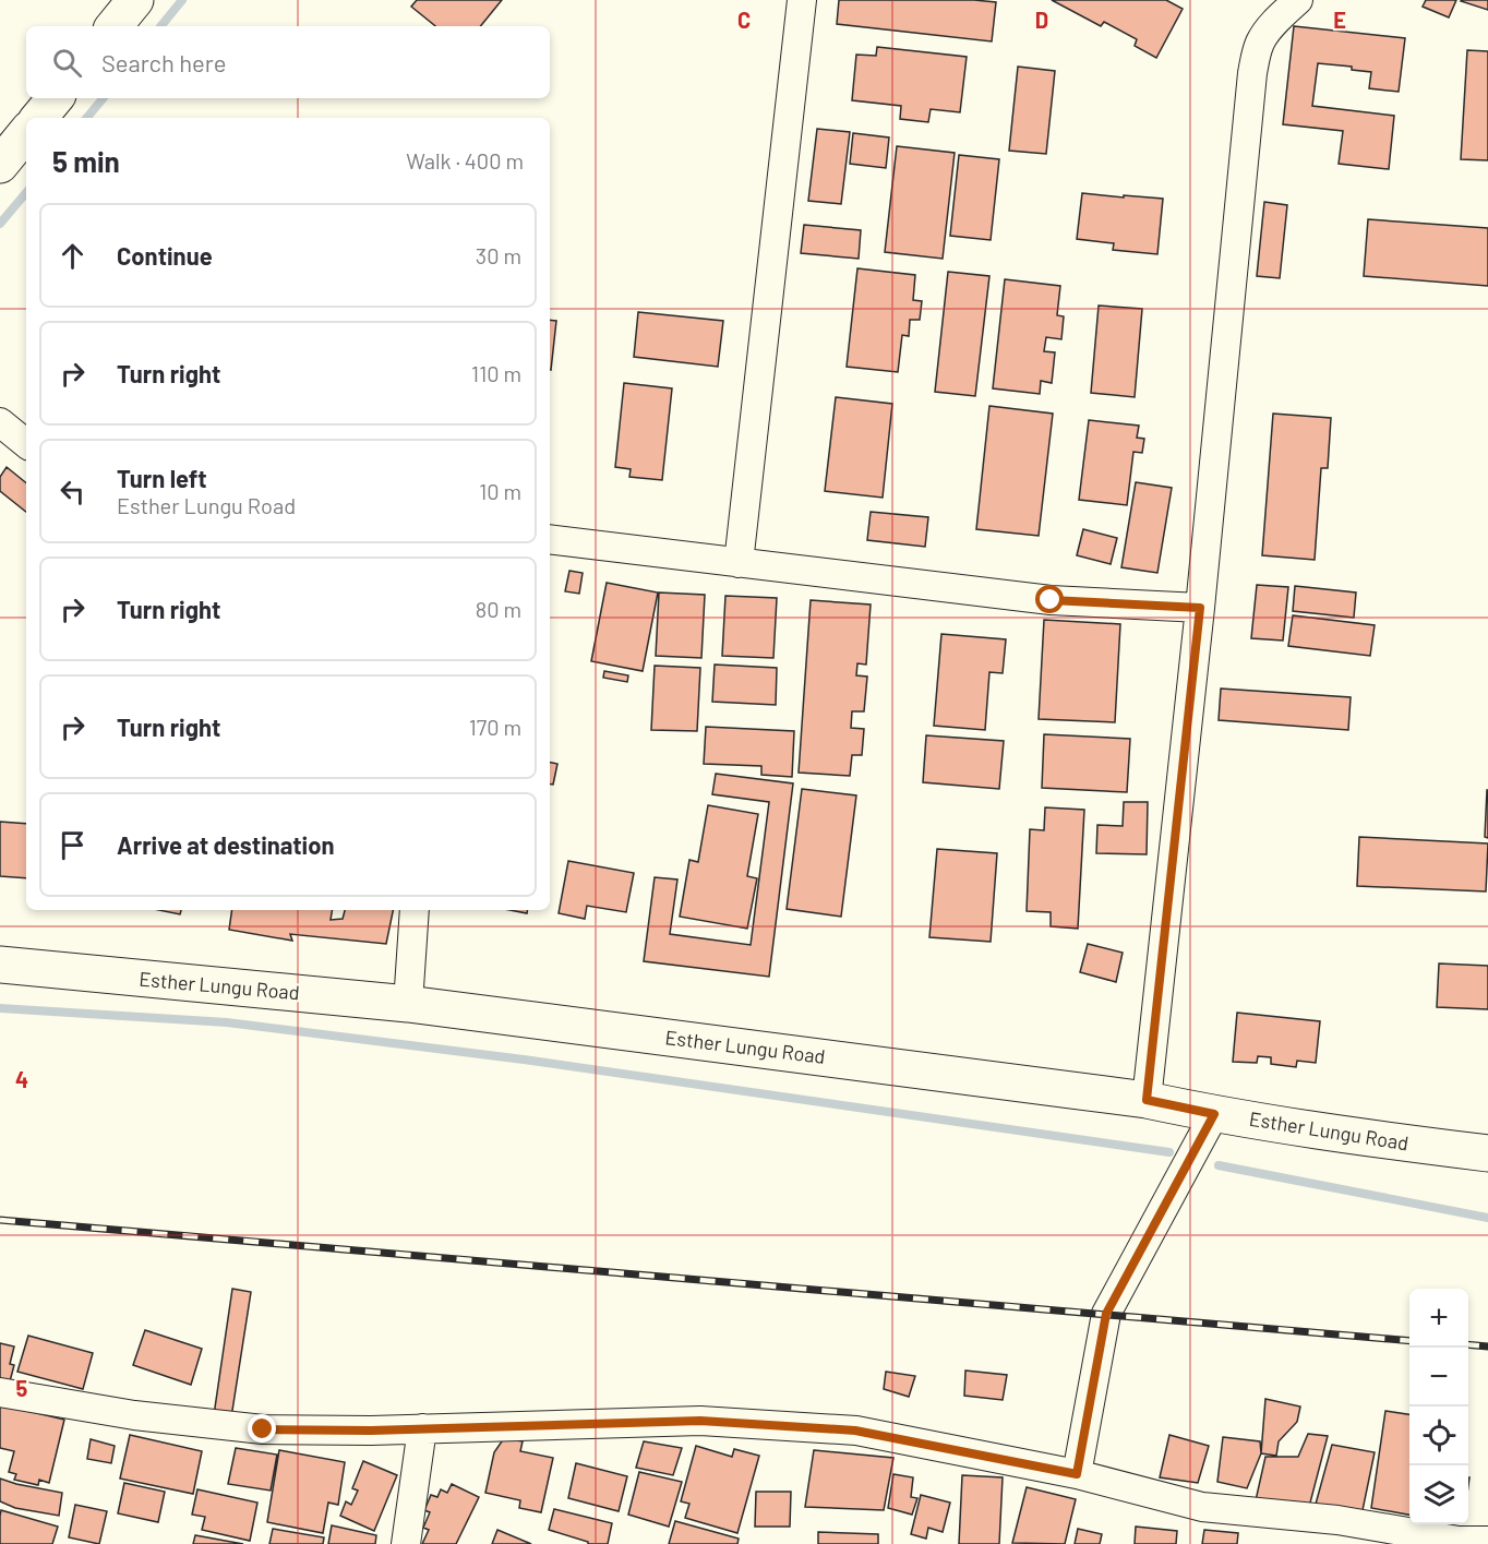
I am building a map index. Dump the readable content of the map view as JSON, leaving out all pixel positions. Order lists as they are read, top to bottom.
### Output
{
  "streets": {
    "street": ["Esther Lungu Road"]
  },
  "page": {
    "search": "Search here",
    "heading": ["5 min", "Walk · 400 m"],
    "list": [
      ["Continue", "30 m"],
      ["Turn right", "110 m"],
      ["Turn left", "Esther Lungu Road", "10 m"],
      ["Turn right", "80 m"],
      ["Turn right", "170 m"],
      "Arrive at destination"
    ],
    "map_buttons": ["+", "−"]
  },
  "grid": {
    "columns": ["C", "D", "E"],
    "rows": ["4", "5"]
  }
}
